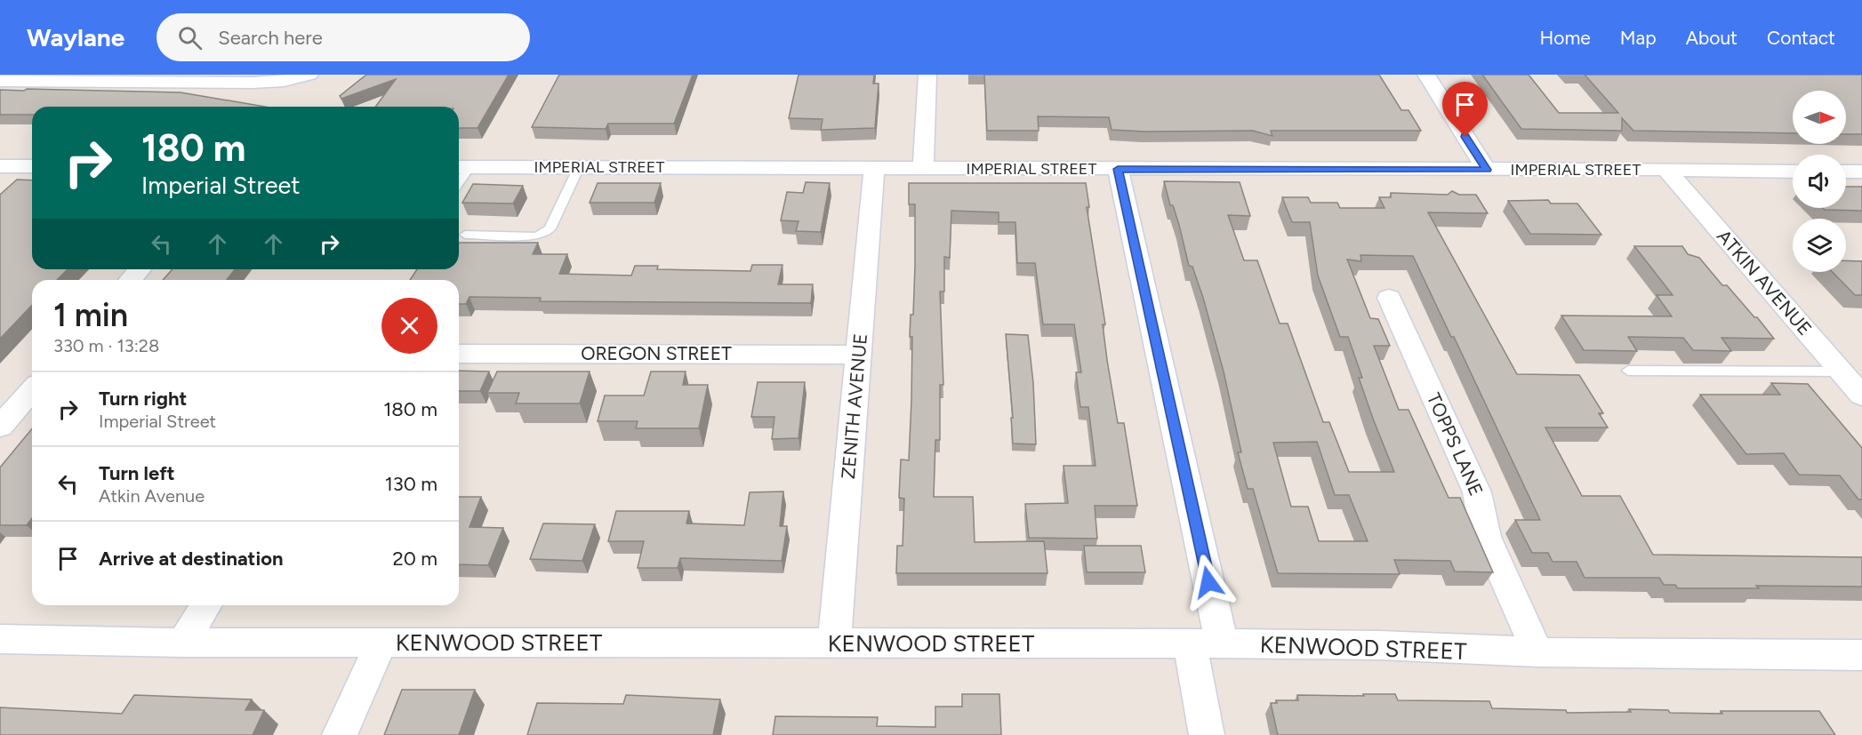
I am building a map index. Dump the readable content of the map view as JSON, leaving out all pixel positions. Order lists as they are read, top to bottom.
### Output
{
  "streets": {
    "street": [
      "IMPERIAL STREET",
      "ATKIN AVENUE",
      "OREGON STREET",
      "ZENITH AVENUE",
      "TOPPS LANE",
      "KENWOOD STREET"
    ]
  },
  "crossings": [
    ["IMPERIAL STREET", "ATKIN AVENUE"],
    ["IMPERIAL STREET", "ZENITH AVENUE"],
    ["OREGON STREET", "ZENITH AVENUE"],
    ["ZENITH AVENUE", "KENWOOD STREET"],
    ["TOPPS LANE", "KENWOOD STREET"]
  ],
  "north": "right",
  "page": {
    "header": "Waylane",
    "search": "Search here",
    "nav": [
      "Home",
      "Map",
      "About",
      "Contact"
    ],
    "turn": ["180 m", "Imperial Street"],
    "heading": ["1 min", "330 m · 13:28"],
    "list": [
      {
        "name": "Turn right",
        "note": "Imperial Street",
        "value": "180 m"
      },
      {
        "name": "Turn left",
        "note": "Atkin Avenue",
        "value": "130 m"
      },
      {
        "name": "Arrive at destination",
        "value": "20 m"
      }
    ]
  }
}
